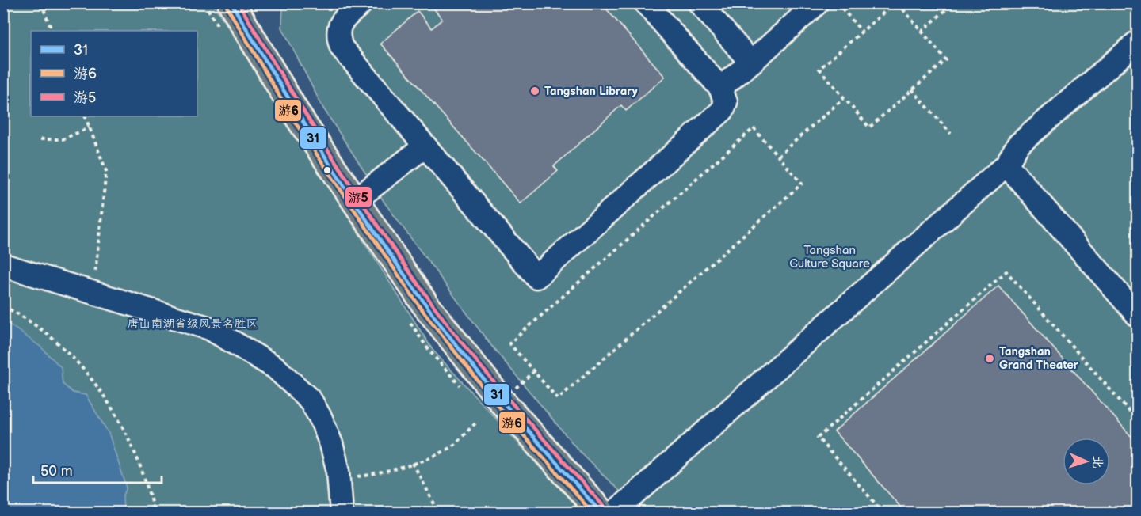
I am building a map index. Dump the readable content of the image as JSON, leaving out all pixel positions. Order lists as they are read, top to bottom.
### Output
{
  "parks": ["Tangshan Culture Square", "唐山南湖省级风景名胜区"],
  "places": ["Tangshan Library", "Tangshan Grand Theater"],
  "lines": ["transit line 31", "transit line 游5", "transit line 游6"],
  "legend": ["31", "游6", "游5"],
  "scale_bar": "50 m",
  "north": "right"
}
